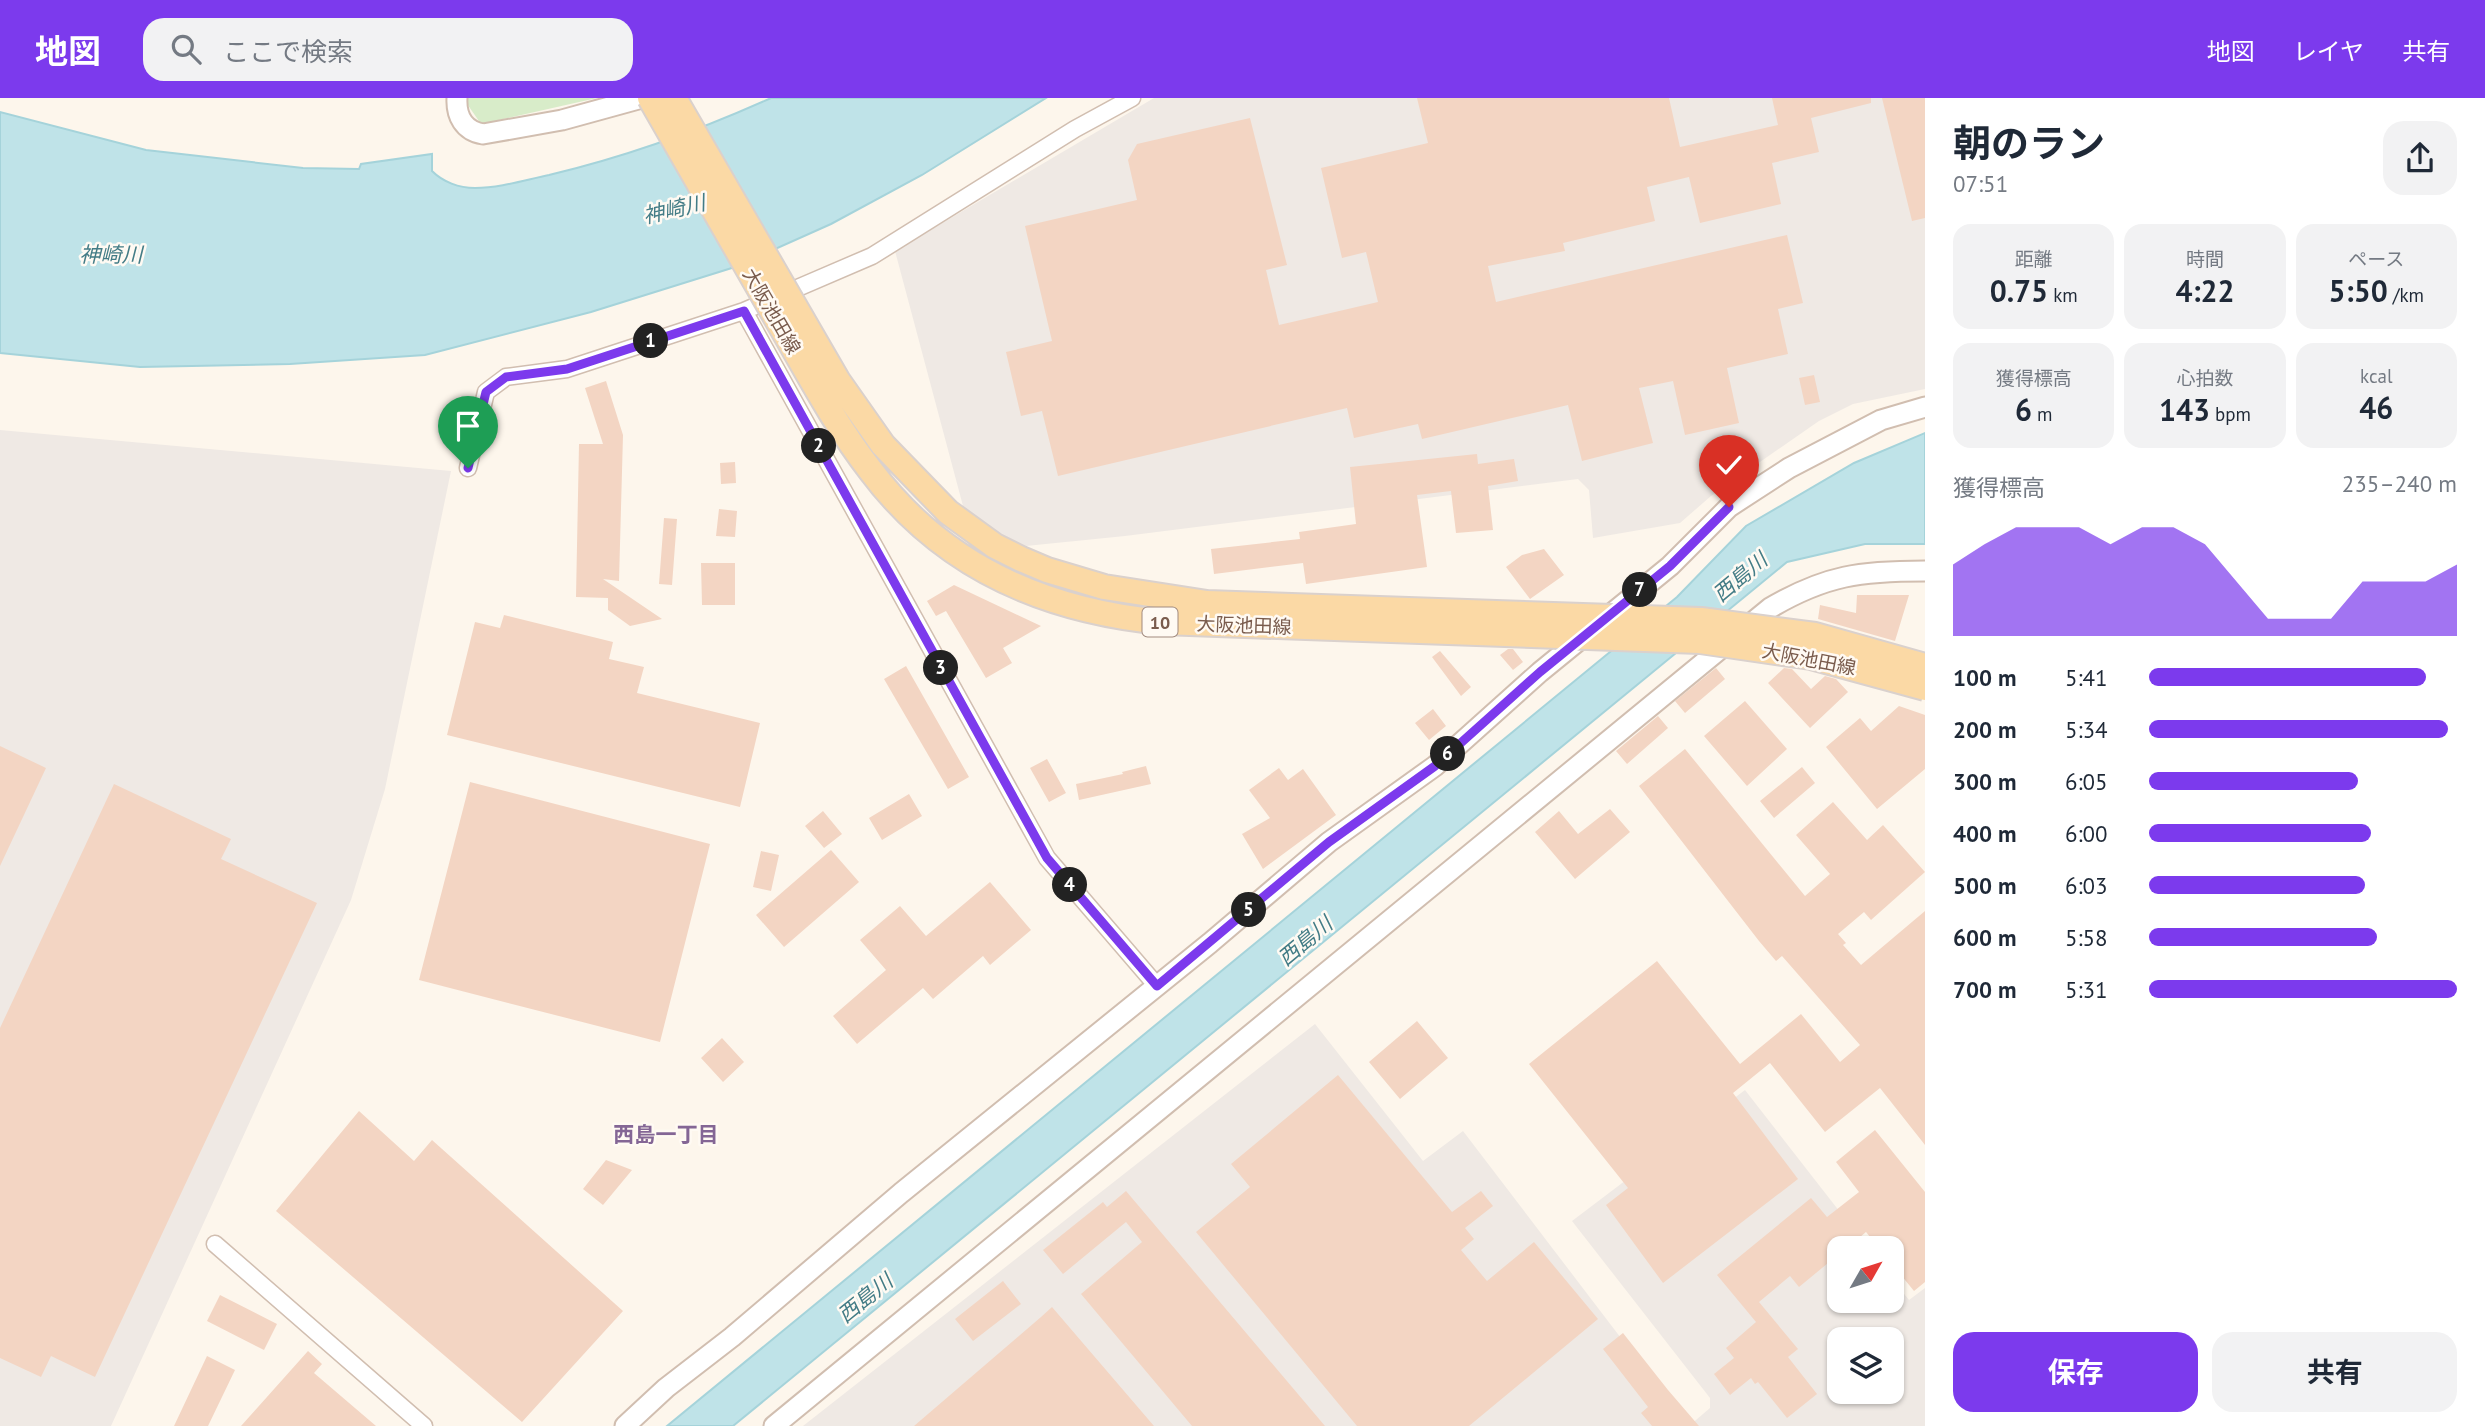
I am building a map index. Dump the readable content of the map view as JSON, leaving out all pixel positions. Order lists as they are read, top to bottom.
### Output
{
  "streets": {
    "main road": ["大阪池田線", "10"]
  },
  "districts": ["西島一丁目"],
  "water": ["神崎川", "西島川"],
  "north": "top right",
  "page": {
    "header": "地図",
    "search": "ここで検索",
    "nav": ["地図", "レイヤ", "共有"],
    "heading": ["朝のラン", "07:51"],
    "stats": [
      ["距離", "0.75 km"],
      ["時間", "4:22"],
      ["ペース", "5:50 /km"],
      ["獲得標高", "6 m"],
      ["心拍数", "143 bpm"],
      ["kcal", "46"]
    ],
    "pins": [
      "1",
      "2",
      "7",
      "3",
      "6",
      "4",
      "5"
    ],
    "chart": ["獲得標高", "235–240 m"],
    "list": [
      {
        "name": "100 m",
        "note": "5:41"
      },
      {
        "name": "200 m",
        "note": "5:34"
      },
      {
        "name": "300 m",
        "note": "6:05"
      },
      {
        "name": "400 m",
        "note": "6:00"
      },
      {
        "name": "500 m",
        "note": "6:03"
      },
      {
        "name": "600 m",
        "note": "5:58"
      },
      {
        "name": "700 m",
        "note": "5:31"
      }
    ],
    "buttons": ["保存", "共有"]
  }
}
